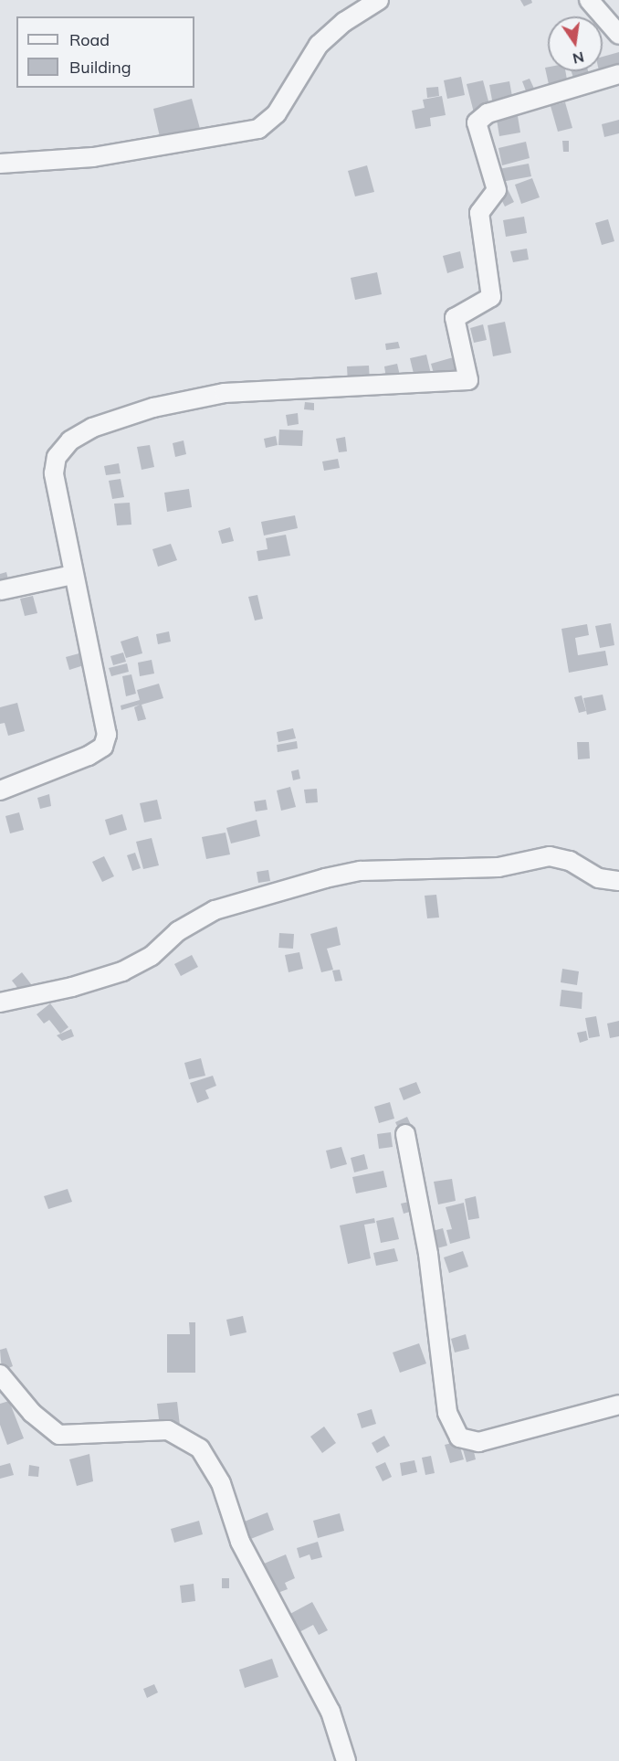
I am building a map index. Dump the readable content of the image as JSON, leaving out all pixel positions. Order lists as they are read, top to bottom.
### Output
{
  "legend": ["Road", "Building"],
  "north": "bottom"
}
